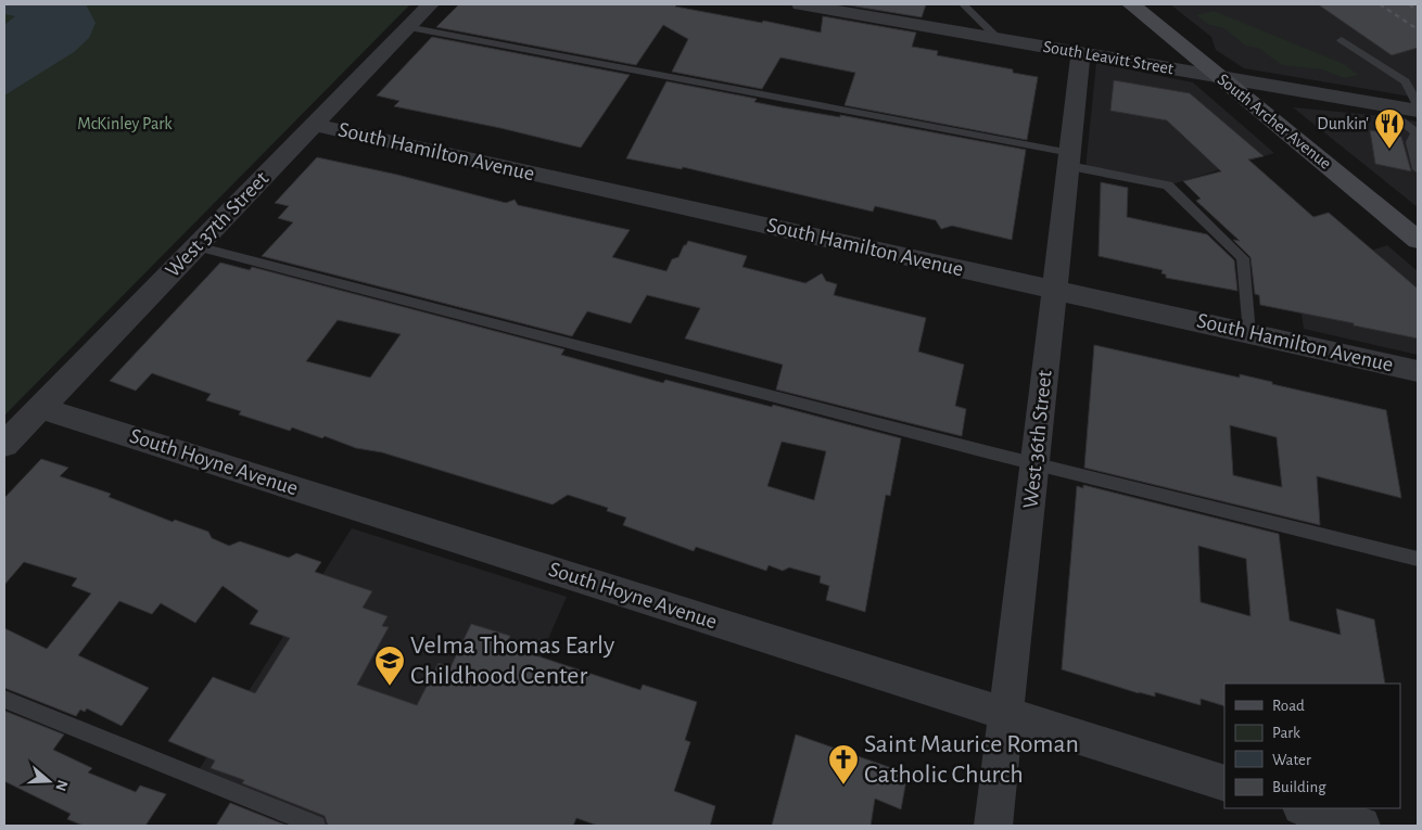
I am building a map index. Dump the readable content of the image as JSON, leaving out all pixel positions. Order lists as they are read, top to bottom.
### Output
{
  "streets": {
    "main road": ["South Archer Avenue"],
    "street": [
      "South Leavitt Street",
      "South Hamilton Avenue",
      "West 37th Street",
      "West 36th Street",
      "South Hoyne Avenue"
    ]
  },
  "crossings": [
    ["South Leavitt Street", "South Archer Avenue"],
    ["South Leavitt Street", "West 36th Street"],
    ["South Hamilton Avenue", "West 37th Street"],
    ["South Hamilton Avenue", "West 36th Street"],
    ["West 37th Street", "South Hoyne Avenue"],
    ["West 36th Street", "South Hoyne Avenue"]
  ],
  "parks": ["McKinley Park"],
  "places": {
    "restaurant": ["Dunkin'"],
    "school or university": ["Velma Thomas Early Childhood Center"],
    "church": ["Saint Maurice Roman Catholic Church"]
  },
  "legend": [
    "Road",
    "Park",
    "Water",
    "Building"
  ],
  "north": "right"
}
